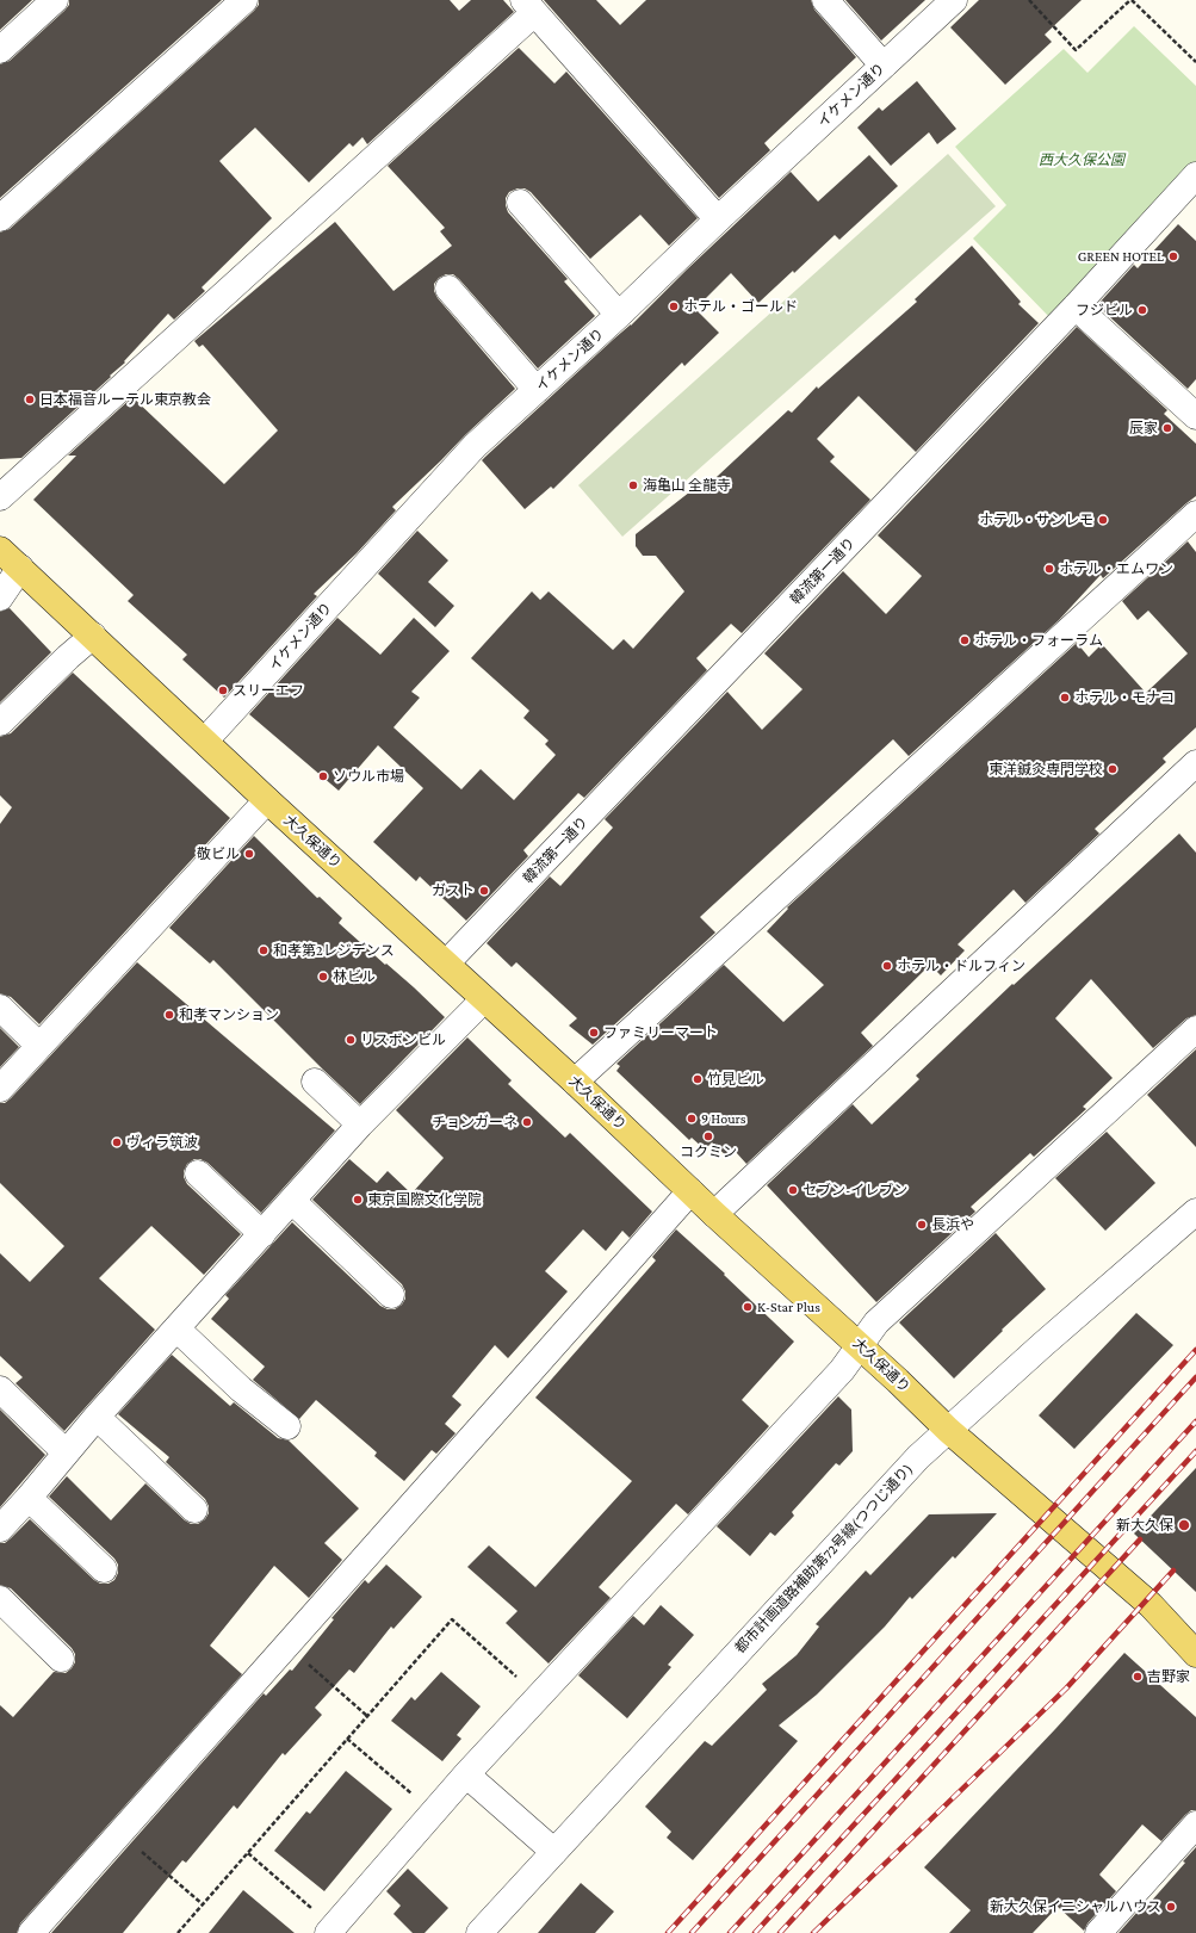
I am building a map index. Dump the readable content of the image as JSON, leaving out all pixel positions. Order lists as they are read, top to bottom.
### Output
{
  "streets": {
    "main road": ["大久保通り"],
    "street": ["イケメン通り", "韓流第一通り", "都市計画道路補助第72号線(つつじ通り)"]
  },
  "crossings": [
    ["イケメン通り", "大久保通り"],
    ["韓流第一通り", "大久保通り"],
    ["大久保通り", "都市計画道路補助第72号線(つつじ通り)"]
  ],
  "parks": ["西大久保公園"],
  "places": [
    "GREEN HOTEL",
    "ホテル・ゴールド",
    "フジビル",
    "日本福音ルーテル東京教会",
    "辰家",
    "海亀山 全龍寺",
    "ホテル・サンレモ",
    "ホテル・エムワン",
    "ホテル・フォーラム",
    "スリーエフ",
    "ホテル・モナコ",
    "東洋鍼灸専門学校",
    "ソウル市場",
    "敬ビル",
    "ガスト",
    "和孝第2レジデンス",
    "ホテル・ドルフィン",
    "林ビル",
    "和孝マンション",
    "ファミリーマート",
    "リスボンビル",
    "竹見ビル",
    "9 Hours",
    "チョンガーネ",
    "コクミン",
    "ヴィラ筑波",
    "セブン-イレブン",
    "東京国際文化学院",
    "長浜や",
    "K-Star Plus",
    "新大久保",
    "吉野家",
    "新大久保イニシャルハウス"
  ]
}
